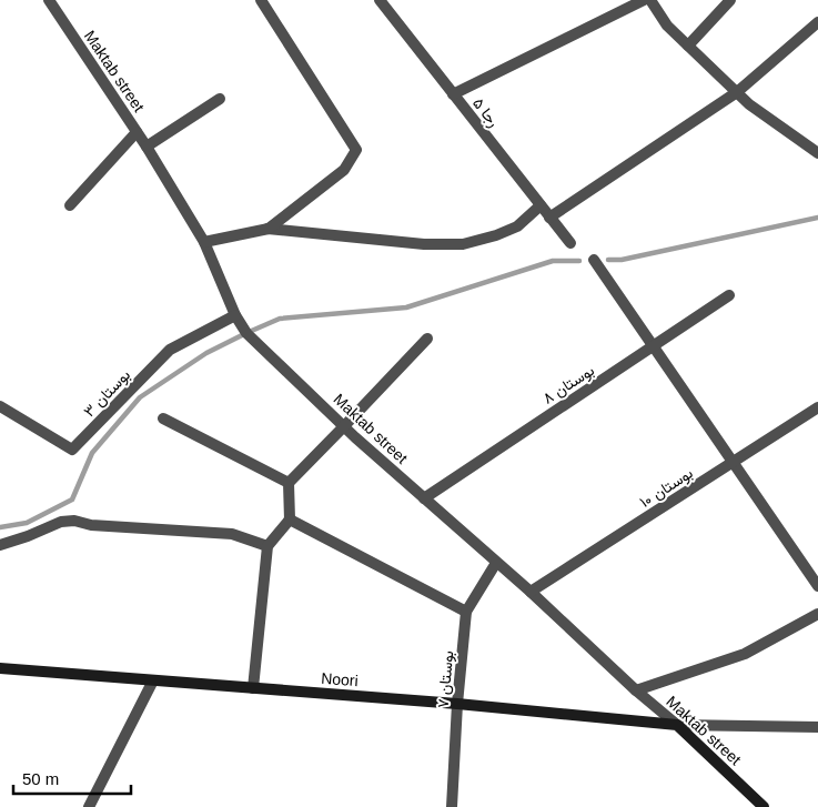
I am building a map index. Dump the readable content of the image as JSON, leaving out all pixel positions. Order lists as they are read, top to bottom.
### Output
{
  "streets": {
    "main road": ["Maktab street", "Noori"],
    "street": [
      "رجا ۵",
      "بوستان ۸",
      "بوستان ۳",
      "بوستان ۱۰",
      "بوستان ۷"
    ]
  },
  "crossings": [
    ["Maktab street", "بوستان ۸"],
    ["Maktab street", "بوستان ۳"],
    ["Maktab street", "بوستان ۱۰"],
    ["Maktab street", "Noori"],
    ["Maktab street", "بوستان ۷"],
    ["Noori", "بوستان ۷"]
  ],
  "scale_bar": "50 m"
}
